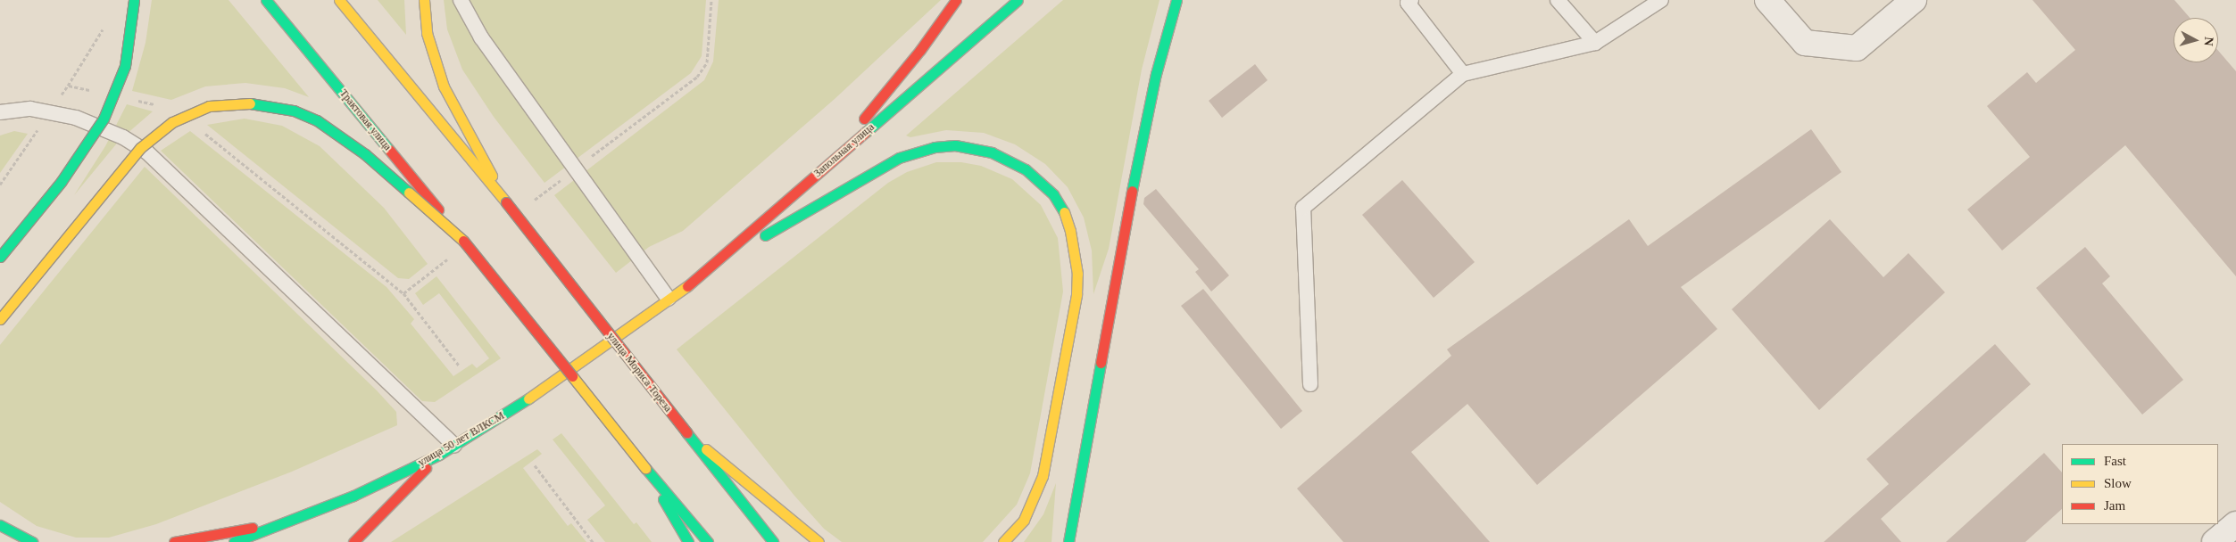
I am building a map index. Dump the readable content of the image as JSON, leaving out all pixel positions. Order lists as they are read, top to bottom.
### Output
{
  "streets": {
    "street": [
      "Трактовая улица",
      "Запольная улица",
      "улица Мориса Тореза",
      "улица 50 лет ВЛКСМ"
    ]
  },
  "crossings": [
    ["Запольная улица", "улица 50 лет ВЛКСМ"]
  ],
  "legend": ["Fast", "Slow", "Jam"],
  "north": "right"
}
